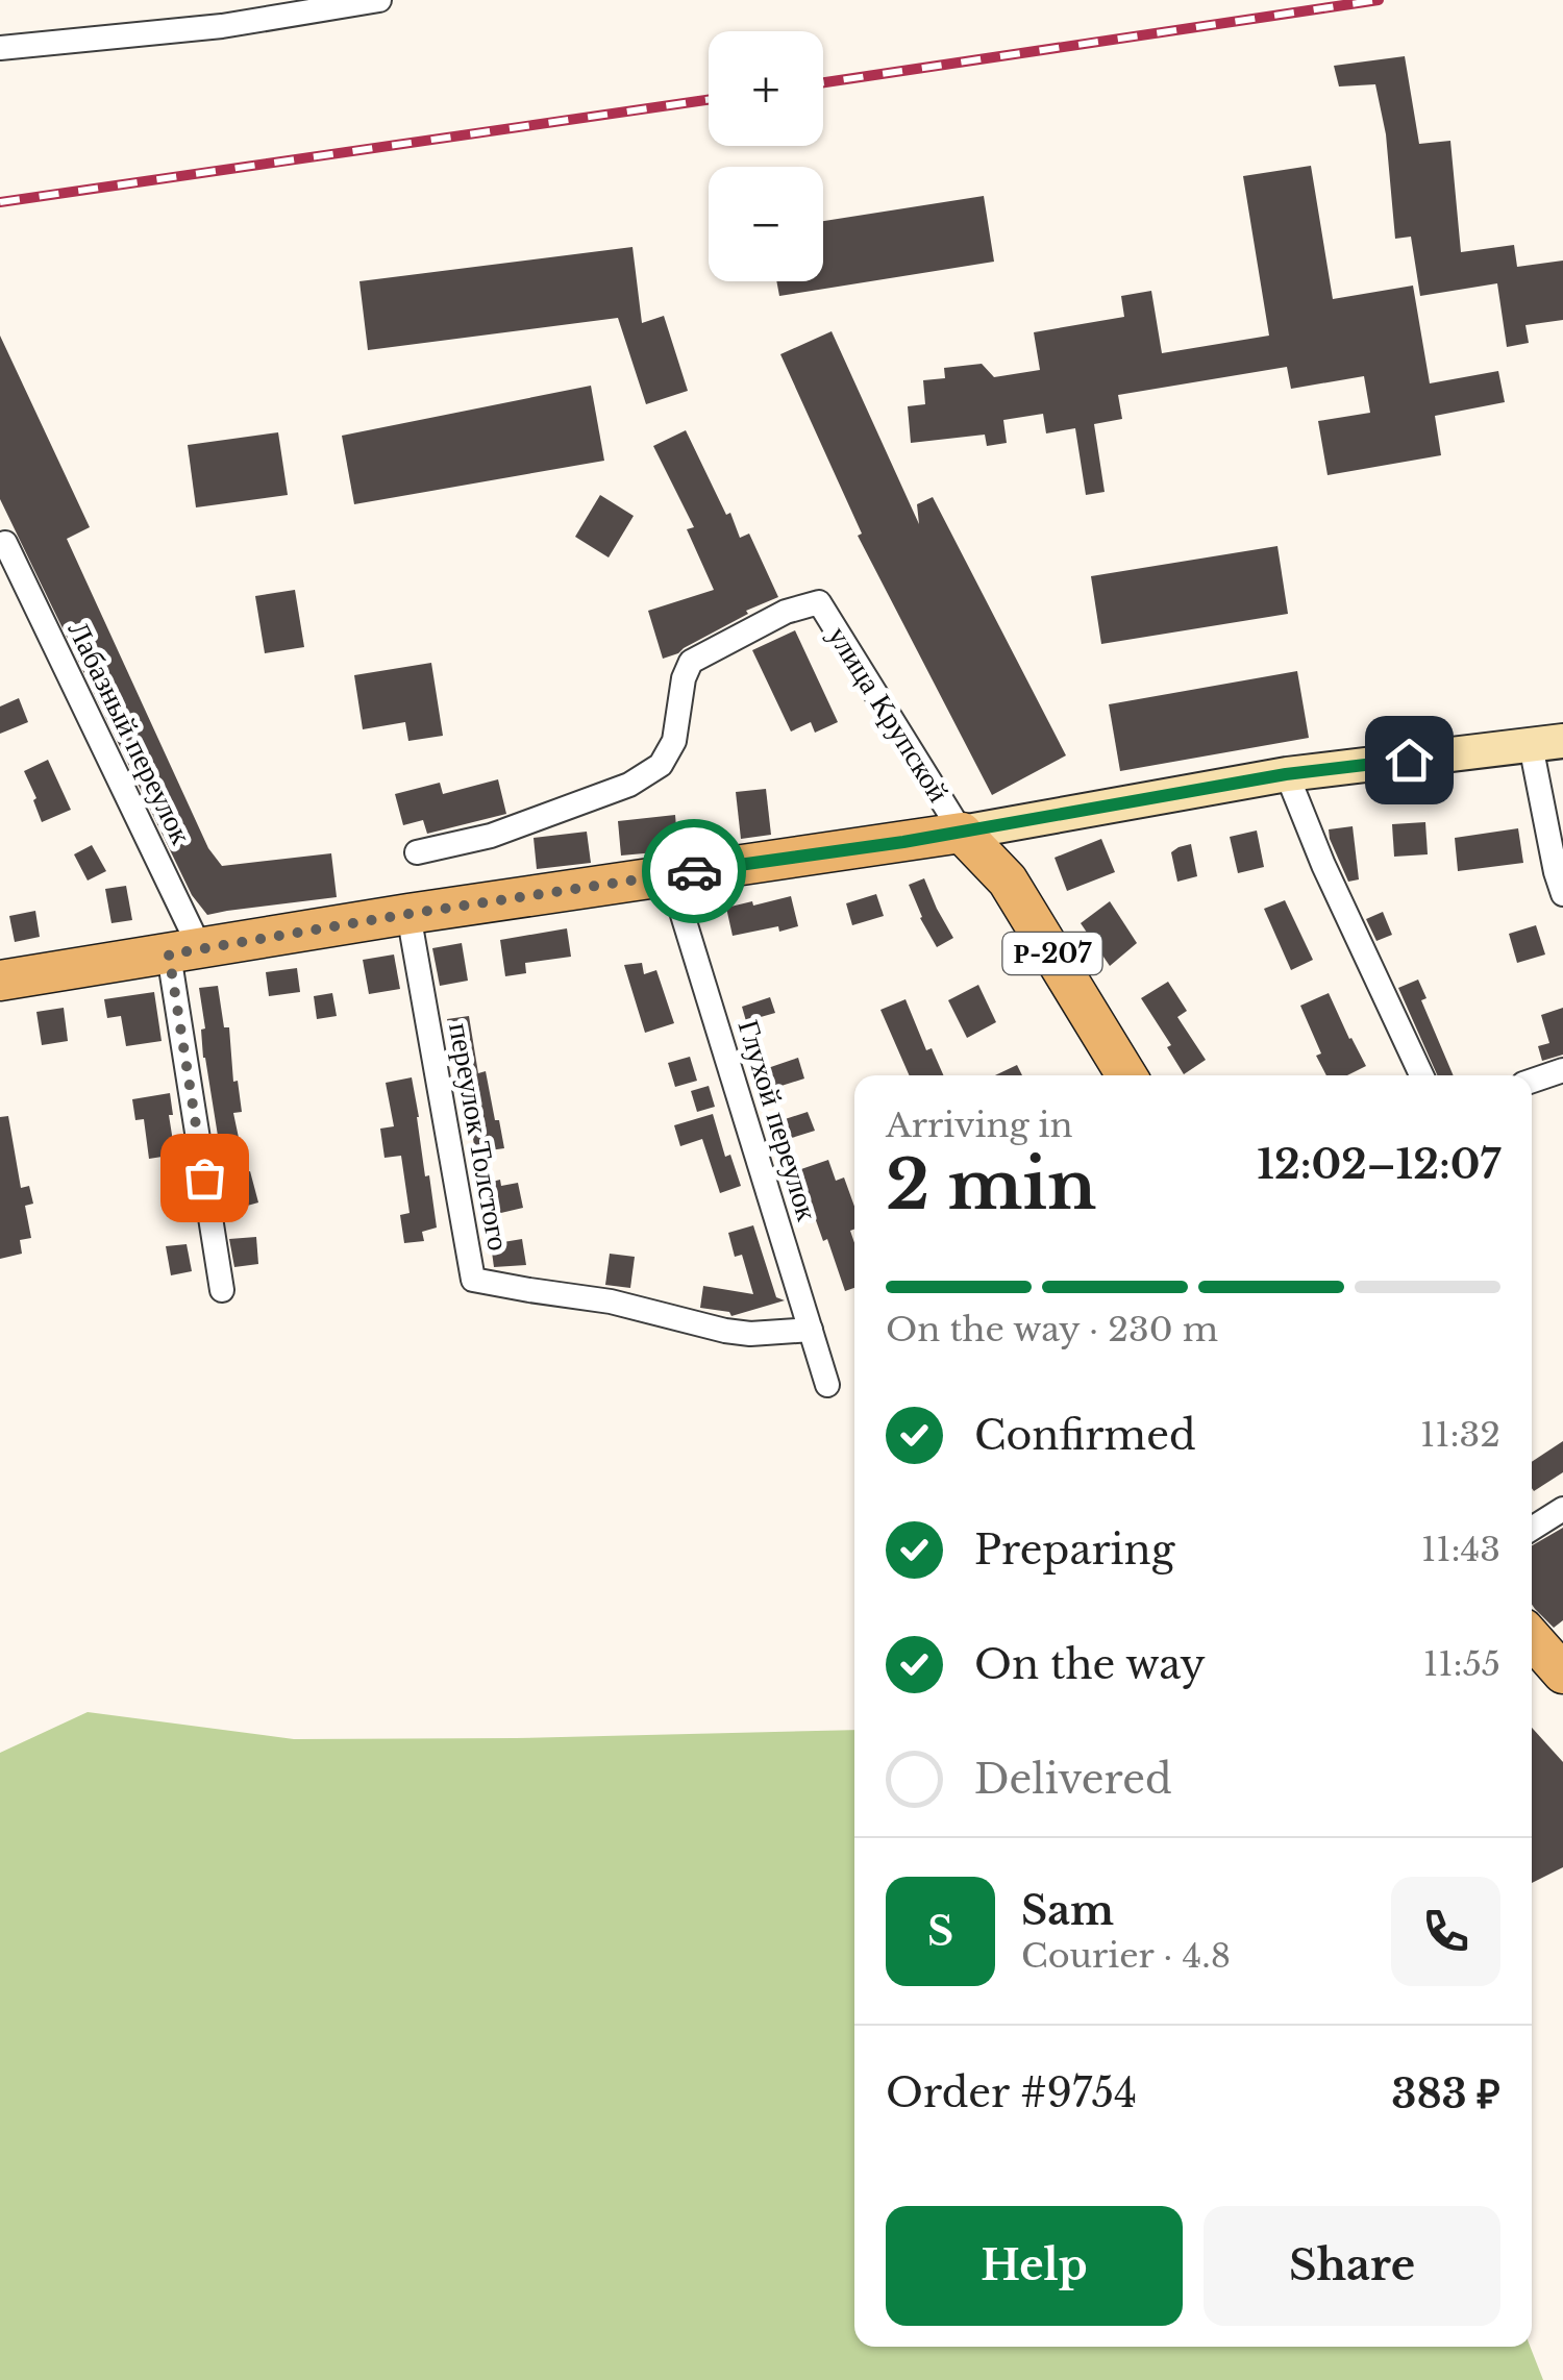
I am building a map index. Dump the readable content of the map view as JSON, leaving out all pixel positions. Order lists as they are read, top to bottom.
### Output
{
  "streets": {
    "main road": ["улица Крупской", "Р-207"],
    "street": ["Лабазный переулок", "Глухой переулок", "переулок Толстого"]
  },
  "crossings": [
    ["Глухой переулок", "переулок Толстого"]
  ],
  "page": {
    "map_buttons": ["+", "−"],
    "heading": ["2 min", "Arriving in", "12:02–12:07"],
    "panel": [
      "Sam",
      "Courier · 4.8",
      "Order #9754",
      "383 ₽"
    ],
    "bar": "On the way · 230 m",
    "list": [
      ["Confirmed", "11:32"],
      ["Preparing", "11:43"],
      ["On the way", "11:55"],
      "Delivered"
    ],
    "round": "S",
    "buttons": ["Help", "Share"]
  }
}
